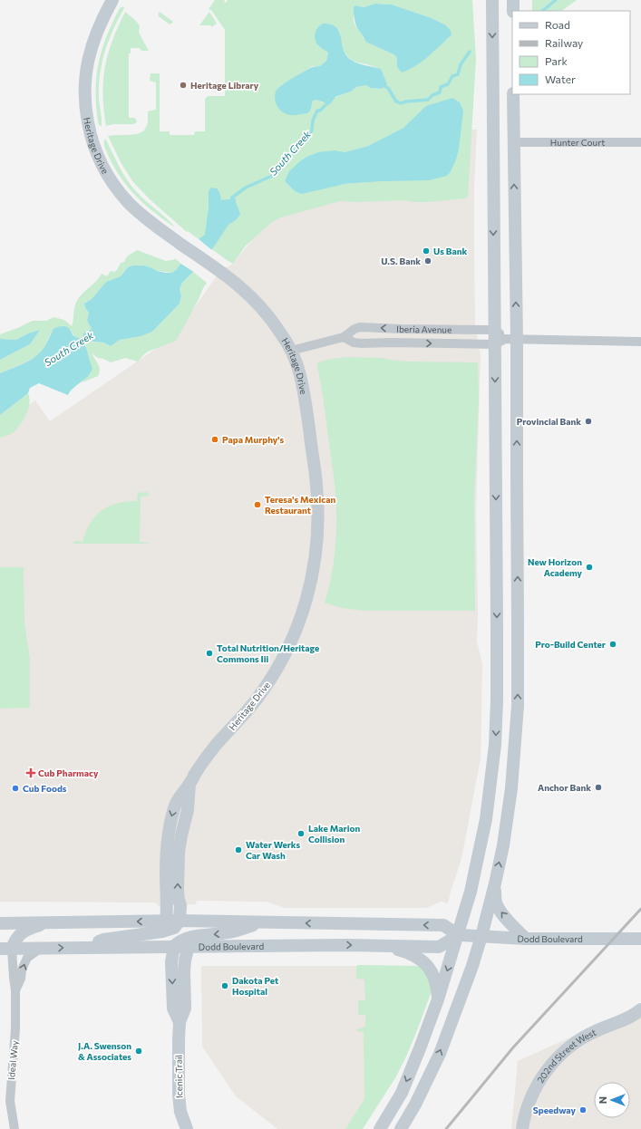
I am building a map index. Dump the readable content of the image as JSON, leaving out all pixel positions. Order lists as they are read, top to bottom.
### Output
{
  "streets": {
    "main road": [
      "Heritage Drive",
      "Dodd Boulevard",
      "202nd Street West",
      "Icenic Trail"
    ],
    "street": ["Hunter Court", "Iberia Avenue", "Ideal Way"]
  },
  "crossings": [
    ["Heritage Drive", "Iberia Avenue"],
    ["Dodd Boulevard", "Ideal Way"],
    ["Dodd Boulevard", "Icenic Trail"]
  ],
  "water": ["South Creek"],
  "places": {
    "other": [
      "Heritage Library",
      "Us Bank",
      "U.S. Bank",
      "Provincial Bank",
      "Papa Murphy's",
      "Teresa's Mexican Restaurant",
      "New Horizon Academy",
      "Pro-Build Center",
      "Total Nutrition/Heritage Commons Iii",
      "Anchor Bank",
      "Cub Foods",
      "Lake Marion Collision",
      "Water Werks Car Wash",
      "Dakota Pet Hospital",
      "J.A. Swenson & Associates",
      "Speedway"
    ],
    "health": ["Cub Pharmacy"]
  },
  "legend": [
    "Road",
    "Railway",
    "Park",
    "Water"
  ],
  "north": "left"
}
